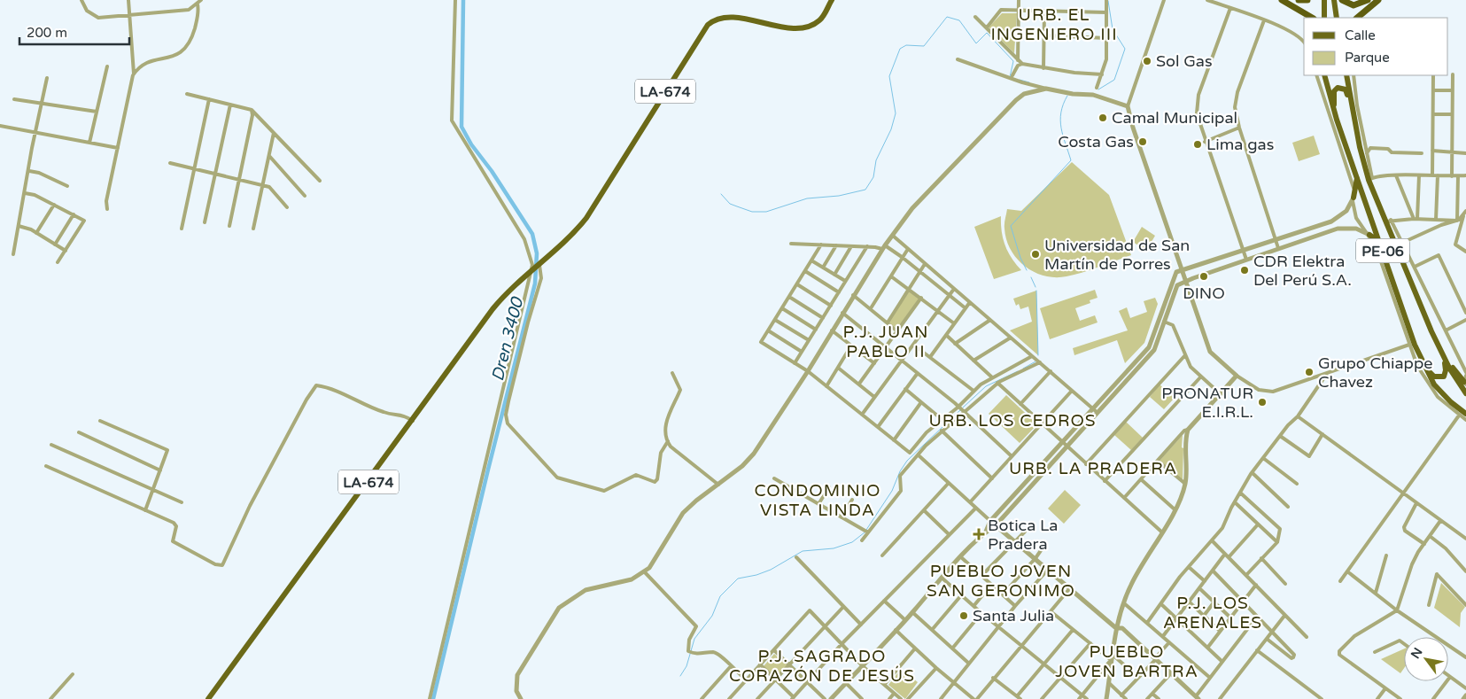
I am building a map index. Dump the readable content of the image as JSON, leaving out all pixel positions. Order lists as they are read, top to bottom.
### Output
{
  "streets": {
    "main road": ["LA-674", "PE-06"]
  },
  "districts": [
    "URB. EL INGENIERO III",
    "P.J. JUAN PABLO II",
    "URB. LOS CEDROS",
    "URB. LA PRADERA",
    "CONDOMINIO VISTA LINDA",
    "PUEBLO JOVEN SAN GERONIMO",
    "P.J. LOS ARENALES",
    "PUEBLO JOVEN BARTRA",
    "P.J. SAGRADO CORAZÓN DE JESÚS"
  ],
  "water": ["Dren 3400"],
  "places": {
    "other": [
      "Sol Gas",
      "Camal Municipal",
      "Costa Gas",
      "Lima gas",
      "Universidad de San Martín de Porres",
      "CDR Elektra Del Perú S.A.",
      "DINO",
      "Grupo Chiappe Chavez",
      "PRONATUR E.I.R.L.",
      "Santa Julia"
    ],
    "health": ["Botica La Pradera"]
  },
  "legend": ["Calle", "Parque"],
  "scale_bar": "200 m",
  "north": "top left"
}
